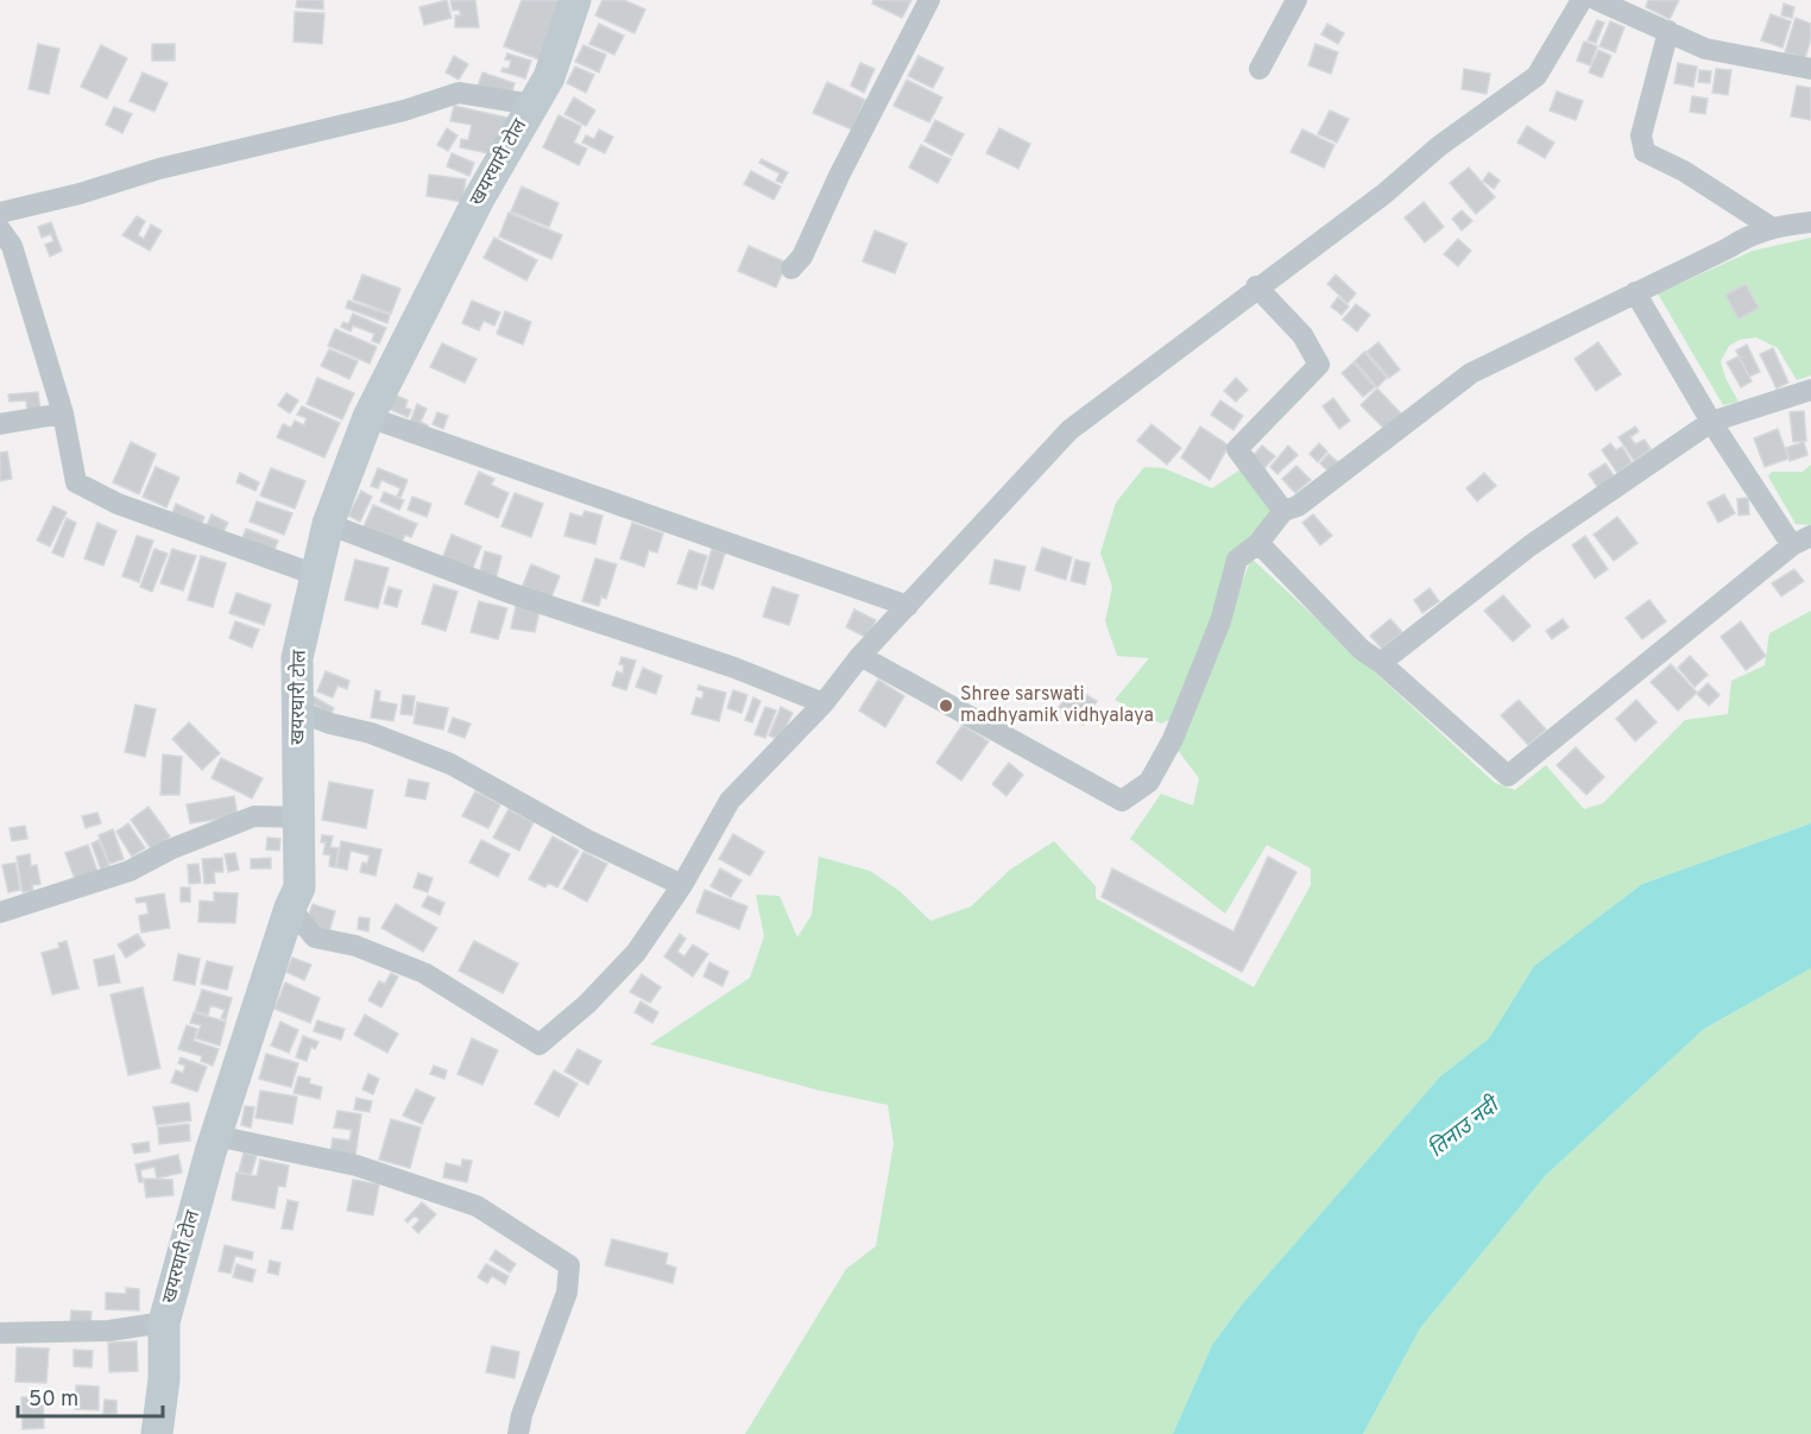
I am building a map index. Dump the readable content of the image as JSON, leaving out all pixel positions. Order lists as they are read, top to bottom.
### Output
{
  "streets": {
    "street": ["खयरघारी टोल"]
  },
  "water": ["तिनाउ नदी"],
  "places": ["Shree sarswati madhyamik vidhyalaya"],
  "scale_bar": "50 m"
}
